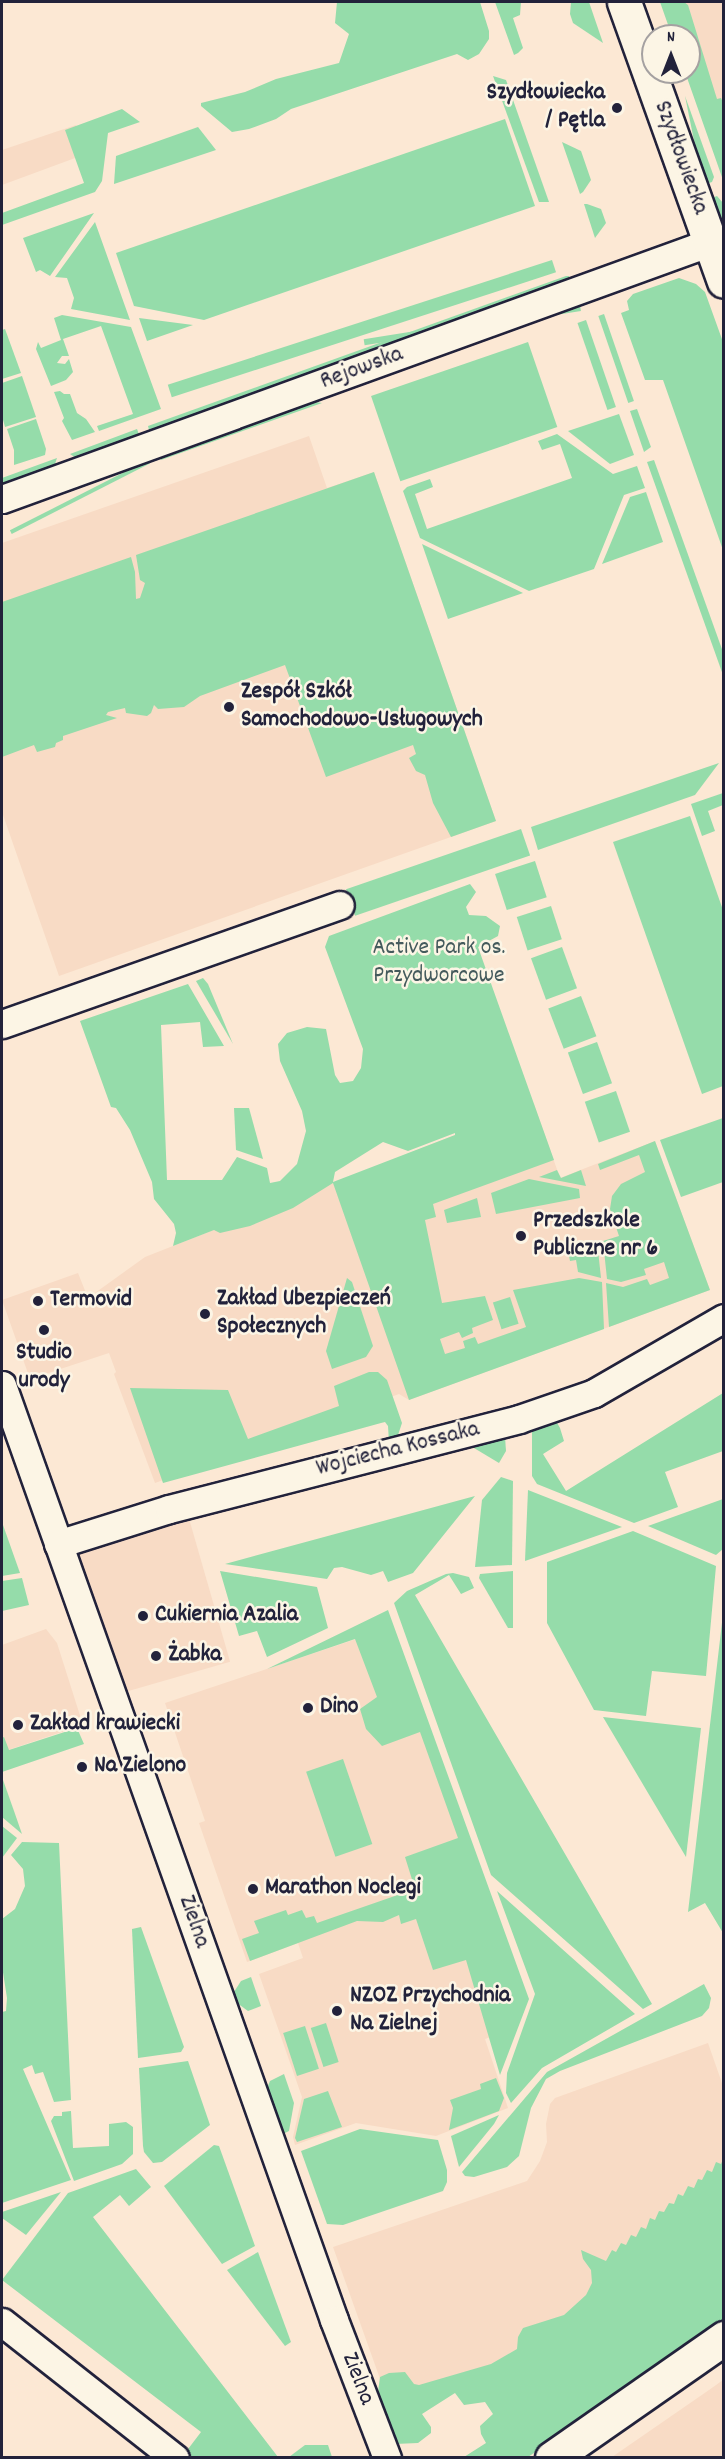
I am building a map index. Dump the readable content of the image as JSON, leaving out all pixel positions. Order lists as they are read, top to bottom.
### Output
{
  "streets": {
    "street": [
      "Szydłowiecka",
      "Rejowska",
      "Wojciecha Kossaka",
      "Zielna"
    ]
  },
  "crossings": [
    ["Szydłowiecka", "Rejowska"],
    ["Wojciecha Kossaka", "Zielna"]
  ],
  "parks": ["Active Park os. Przydworcowe"],
  "places": [
    "Szydłowiecka / Pętla",
    "Zespół Szkół Samochodowo-Usługowych",
    "Przedszkole Publiczne nr 6",
    "Termovid",
    "Zakład Ubezpieczeń Społecznych",
    "Studio urody",
    "Cukiernia Azalia",
    "Żabka",
    "Dino",
    "Zakład krawiecki",
    "Na Zielono",
    "Marathon Noclegi",
    "NZOZ Przychodnia Na Zielnej"
  ],
  "north": "top"
}
